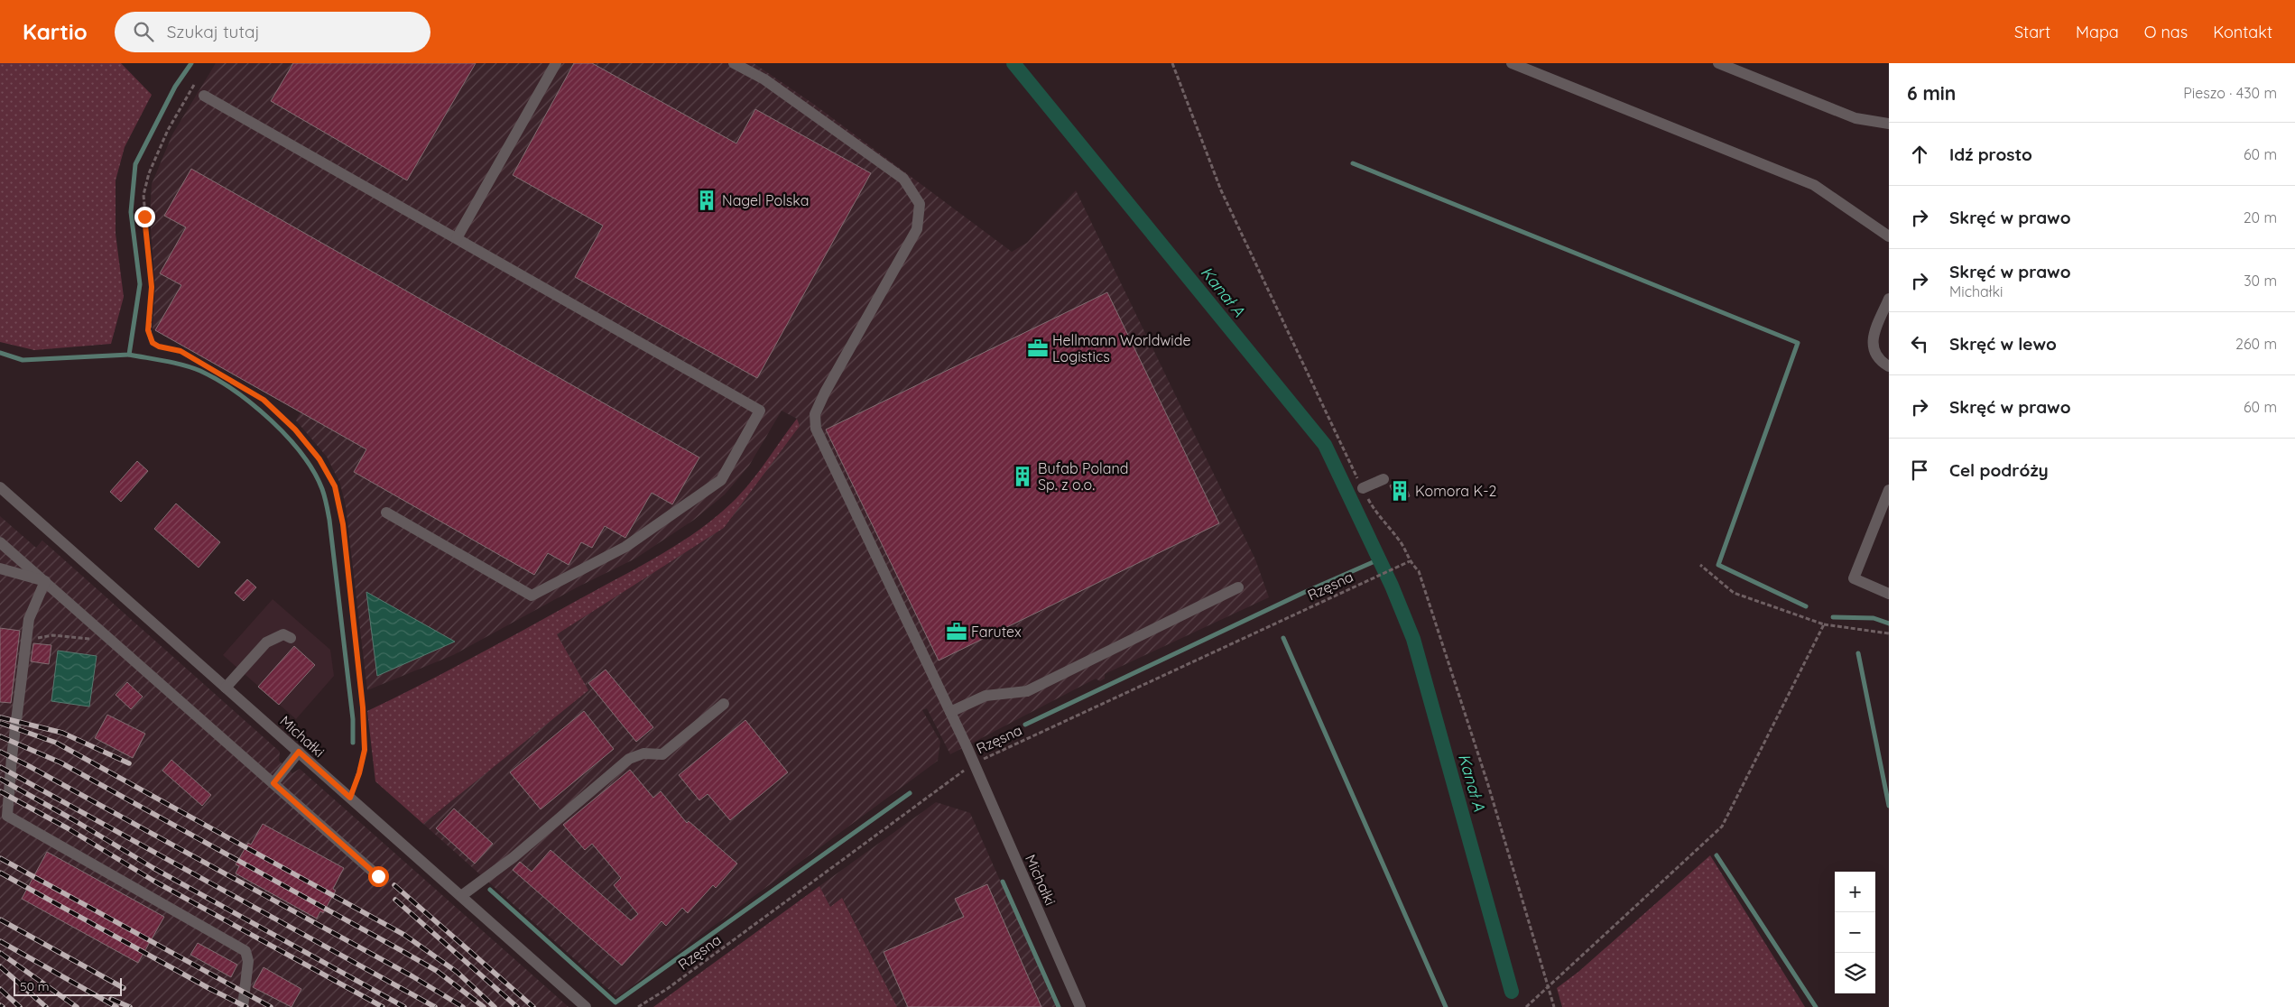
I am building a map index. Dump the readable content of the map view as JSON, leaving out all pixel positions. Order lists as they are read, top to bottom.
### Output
{
  "streets": {
    "street": ["Michałki"],
    "path": ["Rzęsna"]
  },
  "crossings": [
    ["Rzęsna", "Michałki"]
  ],
  "water": ["Kanał A"],
  "places": {
    "building": ["Nagel Polska", "Bufab Poland Sp. z o.o.", "Komora K-2"],
    "office": ["Hellmann Worldwide Logistics", "Farutex"]
  },
  "scale_bar": "50 m",
  "page": {
    "header": "Kartio",
    "search": "Szukaj tutaj",
    "nav": [
      "Start",
      "Mapa",
      "O nas",
      "Kontakt"
    ],
    "heading": ["6 min", "Pieszo · 430 m"],
    "list": [
      ["Idź prosto", "60 m"],
      ["Skręć w prawo", "20 m"],
      ["Skręć w prawo", "Michałki", "30 m"],
      ["Skręć w lewo", "260 m"],
      ["Skręć w prawo", "60 m"],
      "Cel podróży"
    ],
    "map_buttons": ["+", "−"],
    "scale": "50 m"
  }
}
